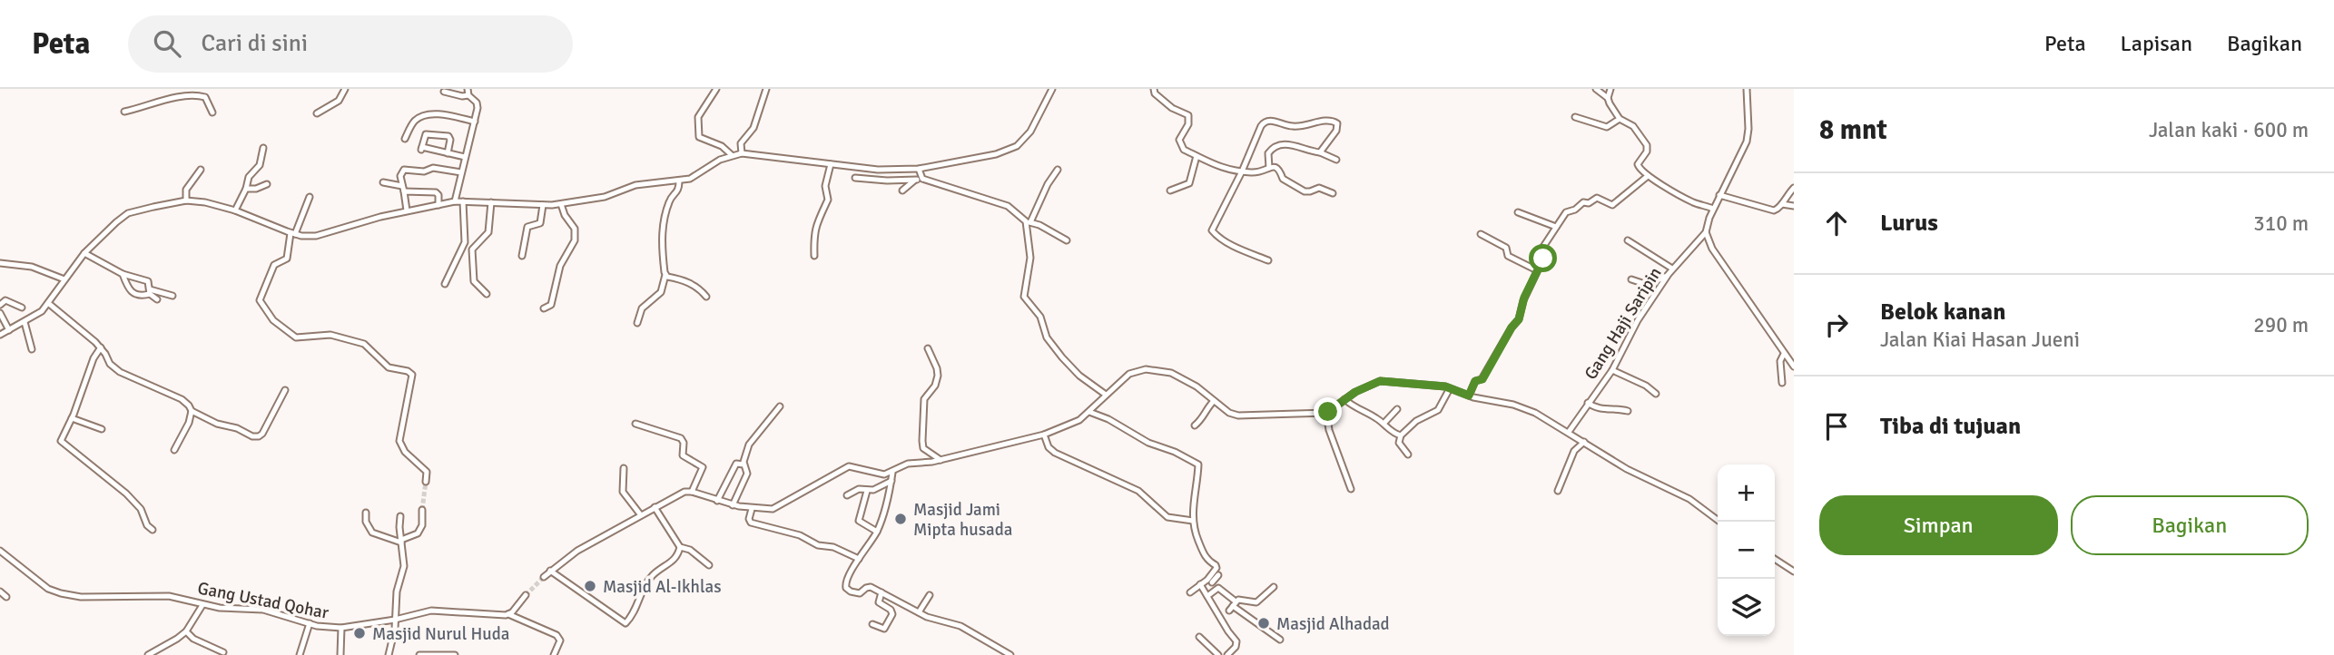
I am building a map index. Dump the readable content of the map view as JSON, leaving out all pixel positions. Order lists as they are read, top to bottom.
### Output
{
  "streets": {
    "street": ["Gang Haji Saripin", "Gang Ustad Qohar"]
  },
  "places": [
    "Masjid Jami Mipta husada",
    "Masjid Al-Ikhlas",
    "Masjid Alhadad",
    "Masjid Nurul Huda"
  ],
  "page": {
    "header": "Peta",
    "search": "Cari di sini",
    "nav": ["Peta", "Lapisan", "Bagikan"],
    "heading": ["8 mnt", "Jalan kaki · 600 m"],
    "list": [
      ["Lurus", "310 m"],
      ["Belok kanan", "Jalan Kiai Hasan Jueni", "290 m"],
      "Tiba di tujuan"
    ],
    "map_buttons": ["+", "−"],
    "buttons": ["Simpan", "Bagikan"]
  }
}
